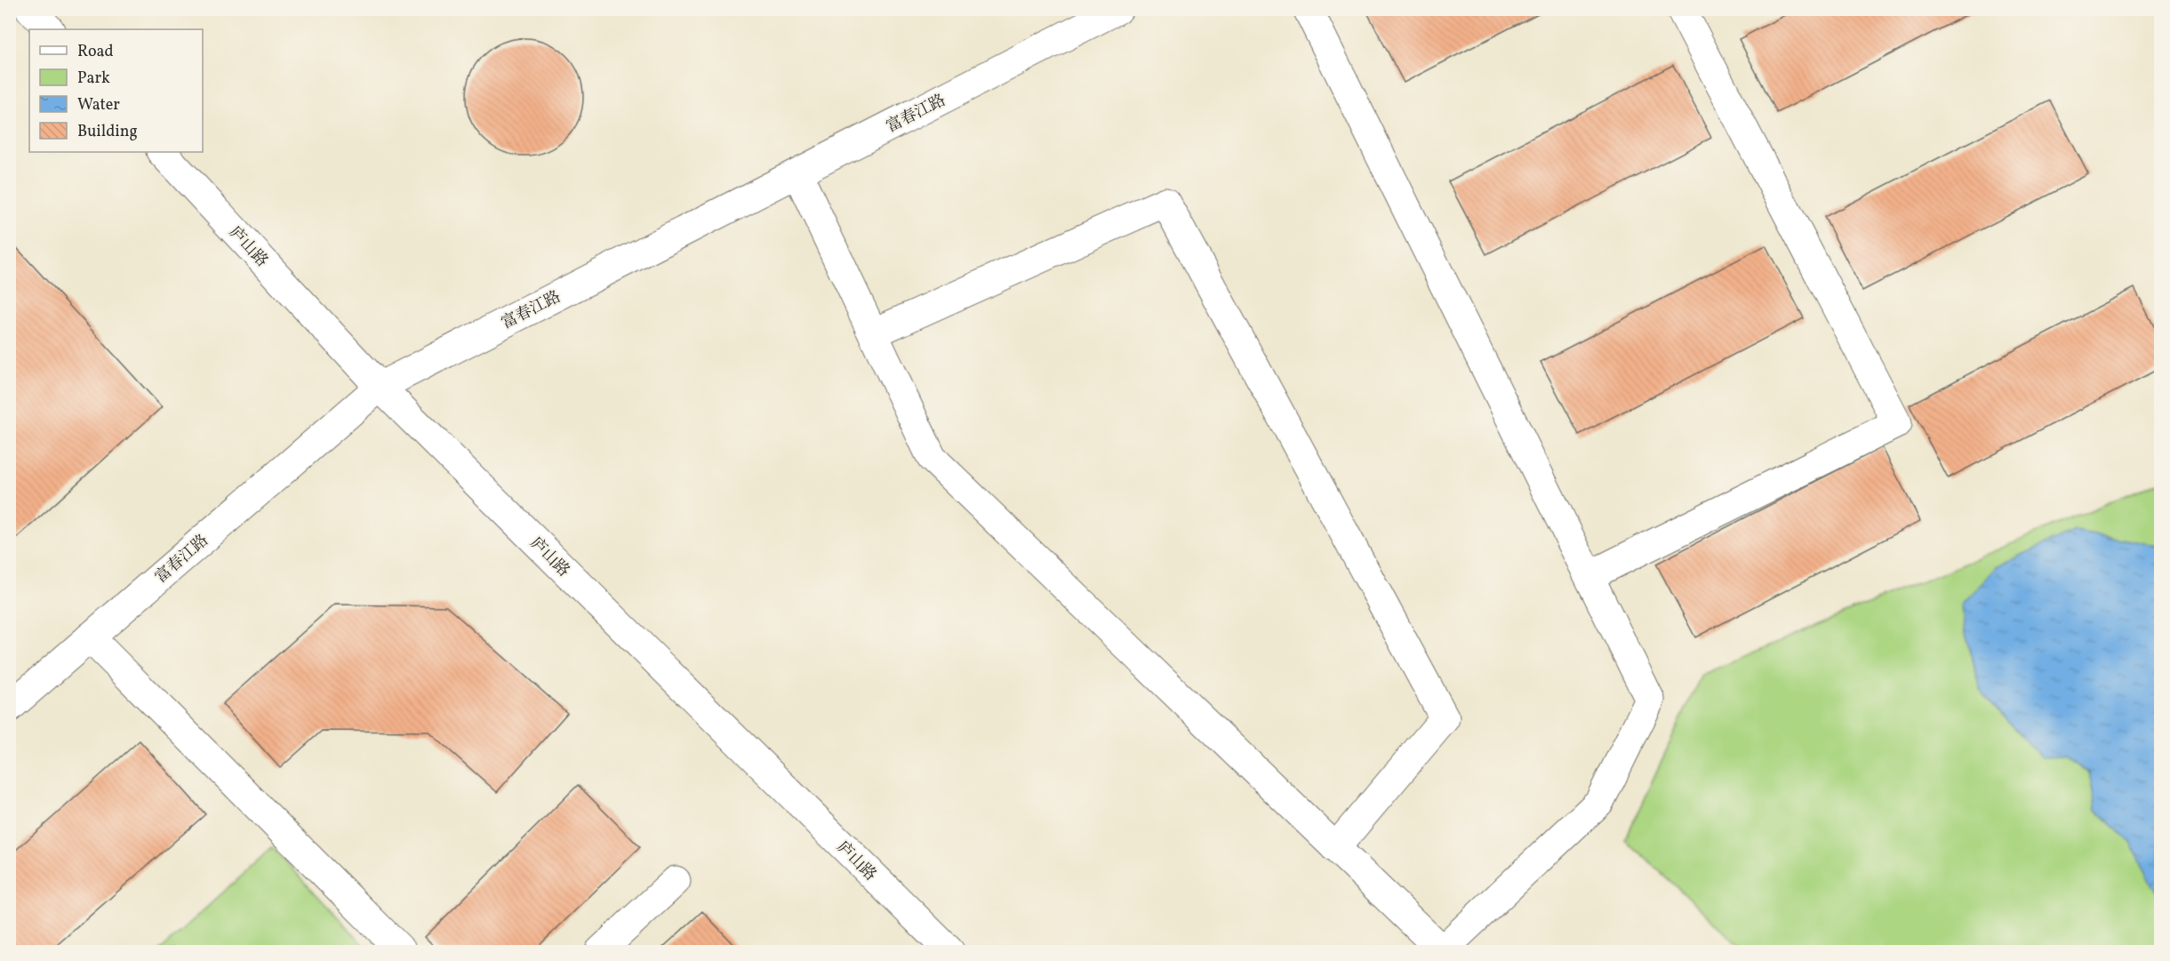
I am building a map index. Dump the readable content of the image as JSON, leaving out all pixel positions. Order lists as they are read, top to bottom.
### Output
{
  "streets": {
    "street": ["富春江路", "庐山路"]
  },
  "crossings": [
    ["富春江路", "庐山路"]
  ],
  "legend": [
    "Road",
    "Park",
    "Water",
    "Building"
  ]
}
